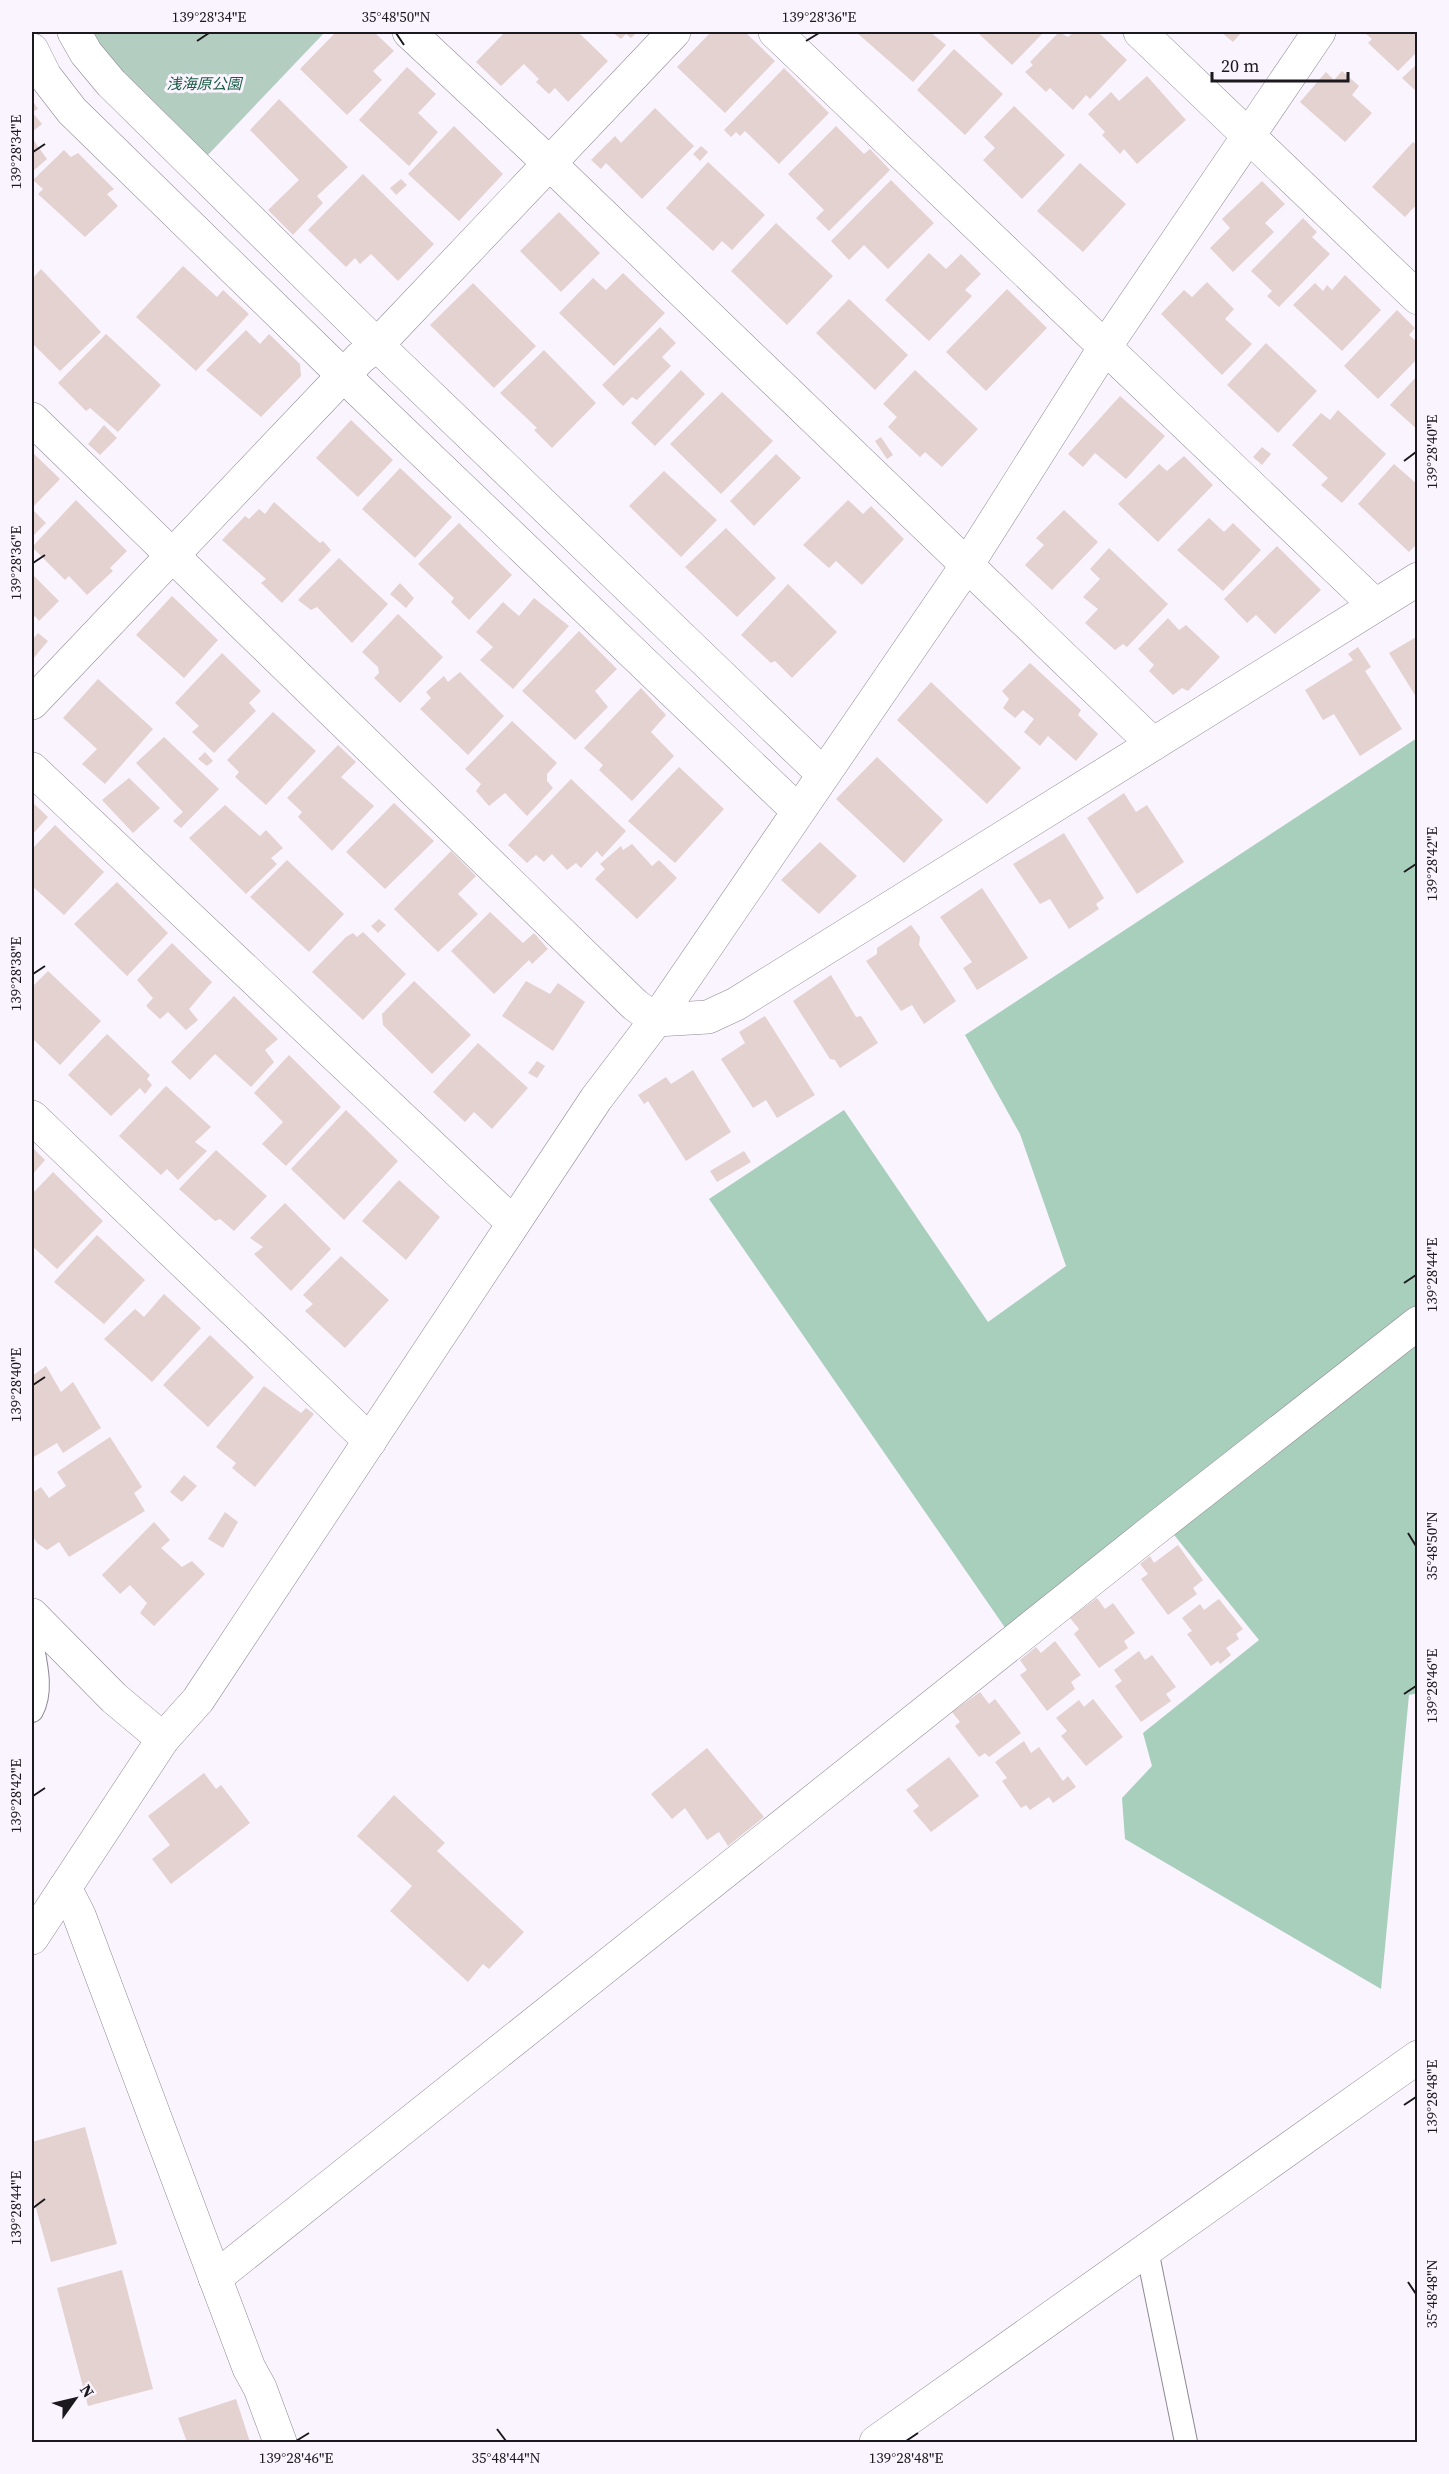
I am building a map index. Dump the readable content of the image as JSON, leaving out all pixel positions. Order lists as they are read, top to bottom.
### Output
{
  "parks": ["浅海原公園"],
  "scale_bar": "20 m",
  "north": "top right",
  "coordinates": [
    "139°28'34\"E",
    "35°48'50\"N",
    "139°28'36\"E",
    "139°28'40\"E",
    "139°28'42\"E",
    "139°28'38\"E",
    "139°28'44\"E",
    "139°28'46\"E",
    "139°28'48\"E",
    "35°48'48\"N",
    "35°48'44\"N"
  ]
}
